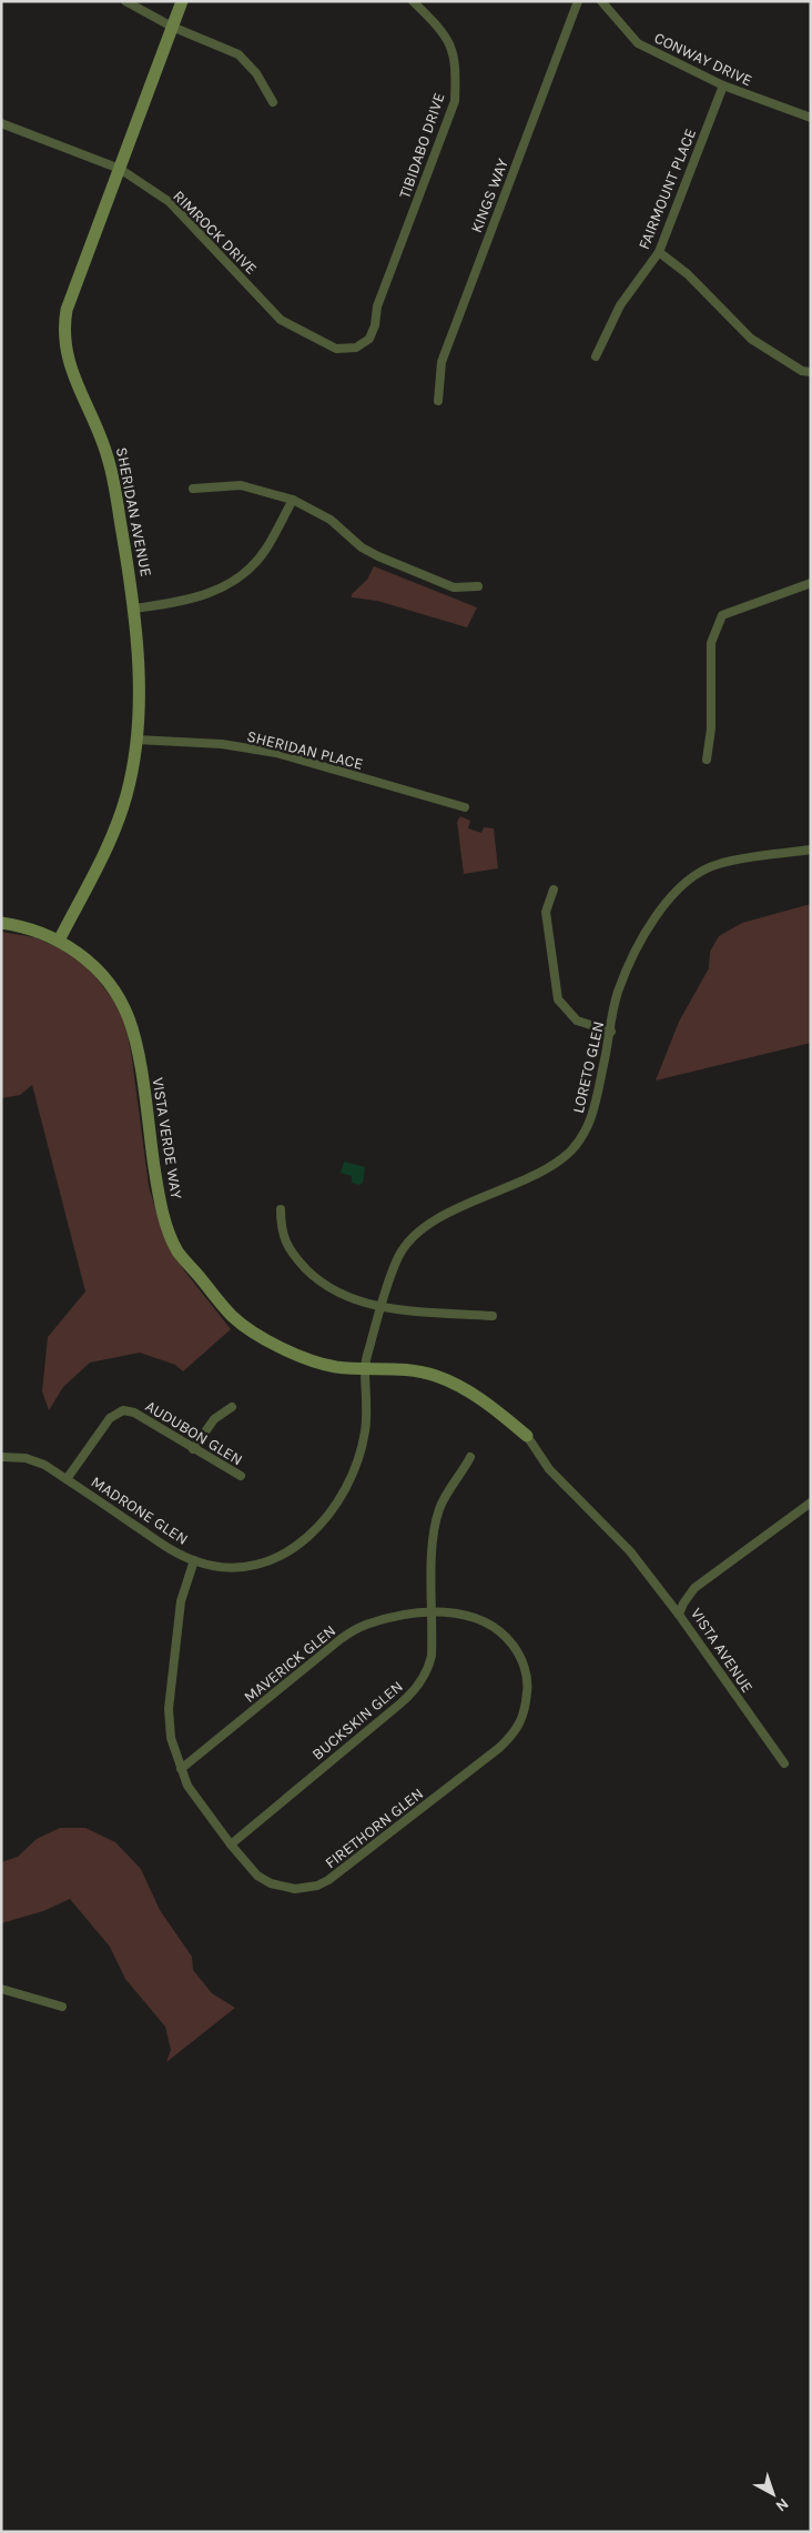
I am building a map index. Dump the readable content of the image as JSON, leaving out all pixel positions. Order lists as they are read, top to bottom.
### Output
{
  "streets": {
    "street": [
      "CONWAY DRIVE",
      "TIBIDABO DRIVE",
      "FAIRMOUNT PLACE",
      "KINGS WAY",
      "RIMROCK DRIVE",
      "SHERIDAN AVENUE",
      "SHERIDAN PLACE",
      "LORETO GLEN",
      "VISTA VERDE WAY",
      "AUDUBON GLEN",
      "MADRONE GLEN",
      "VISTA AVENUE",
      "MAVERICK GLEN",
      "BUCKSKIN GLEN",
      "FIRETHORN GLEN"
    ]
  },
  "crossings": [
    ["CONWAY DRIVE", "FAIRMOUNT PLACE"],
    ["TIBIDABO DRIVE", "RIMROCK DRIVE"],
    ["RIMROCK DRIVE", "SHERIDAN AVENUE"],
    ["SHERIDAN AVENUE", "SHERIDAN PLACE"],
    ["SHERIDAN AVENUE", "VISTA VERDE WAY"],
    ["LORETO GLEN", "VISTA VERDE WAY"],
    ["LORETO GLEN", "MADRONE GLEN"],
    ["VISTA VERDE WAY", "MADRONE GLEN"],
    ["AUDUBON GLEN", "MADRONE GLEN"],
    ["MADRONE GLEN", "FIRETHORN GLEN"],
    ["MAVERICK GLEN", "BUCKSKIN GLEN"],
    ["MAVERICK GLEN", "FIRETHORN GLEN"],
    ["BUCKSKIN GLEN", "FIRETHORN GLEN"]
  ],
  "north": "bottom right"
}
